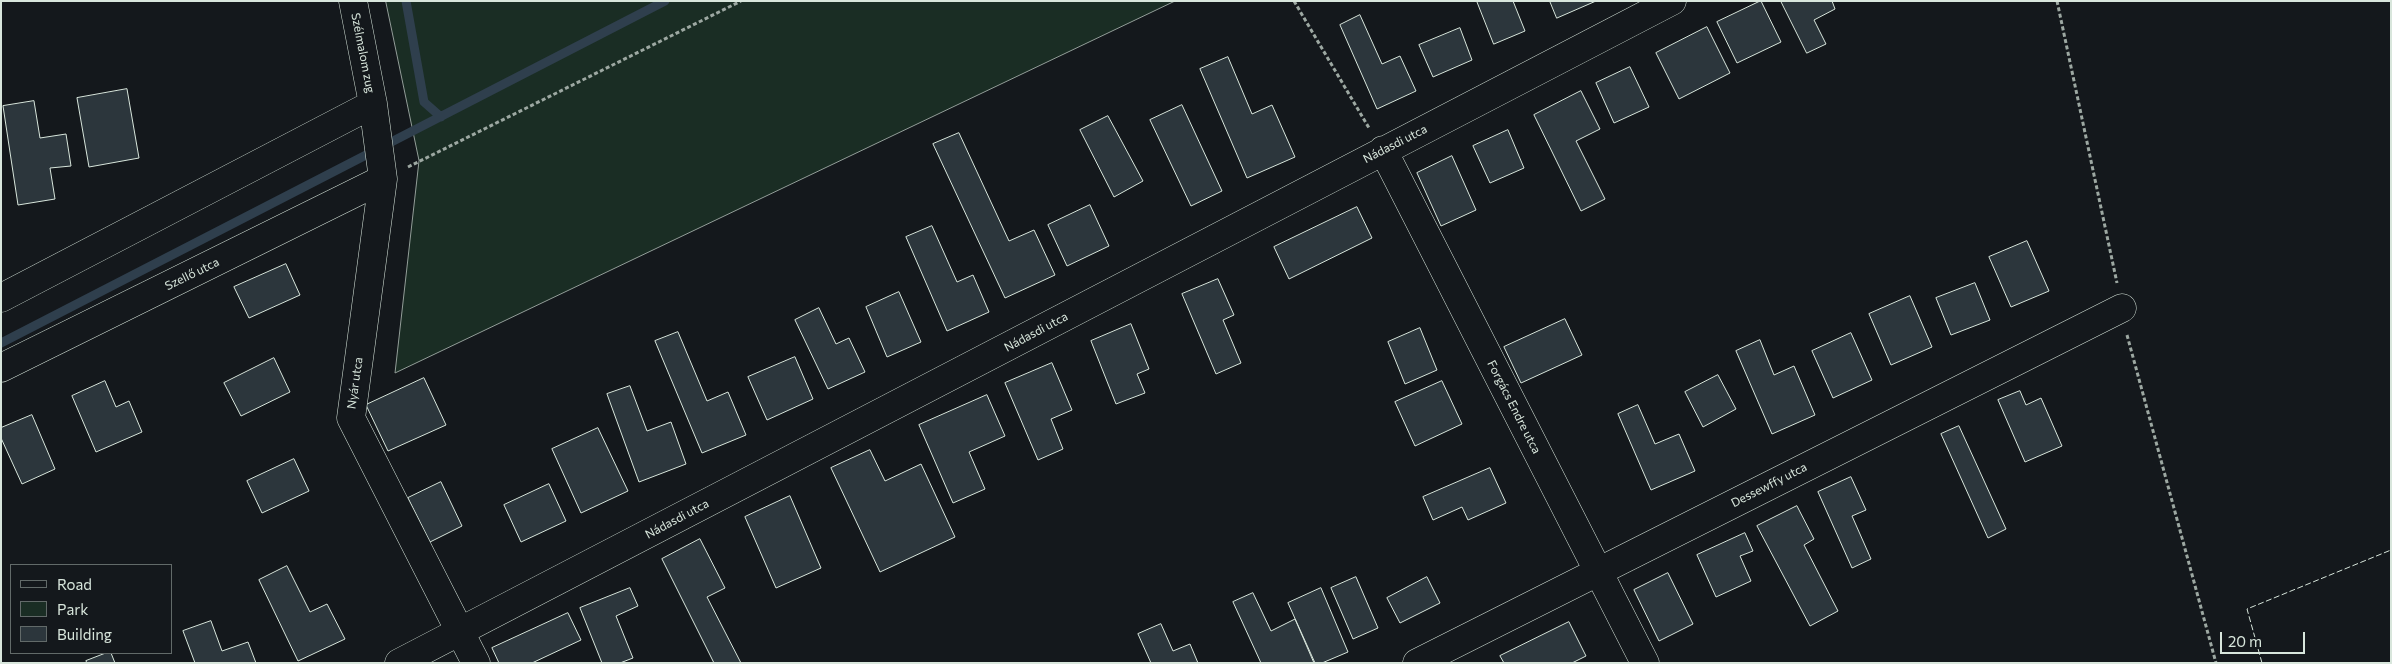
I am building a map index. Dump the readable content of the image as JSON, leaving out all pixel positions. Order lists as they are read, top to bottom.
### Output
{
  "streets": {
    "street": [
      "Szélmalom zug",
      "Nádasdi utca",
      "Szellő utca",
      "Nyár utca",
      "Forgács Endre utca",
      "Dessewffy utca"
    ]
  },
  "crossings": [
    ["Szélmalom zug", "Nyár utca"],
    ["Nádasdi utca", "Nyár utca"],
    ["Nádasdi utca", "Forgács Endre utca"],
    ["Szellő utca", "Nyár utca"],
    ["Forgács Endre utca", "Dessewffy utca"]
  ],
  "legend": ["Road", "Park", "Building"],
  "scale_bar": "20 m"
}
